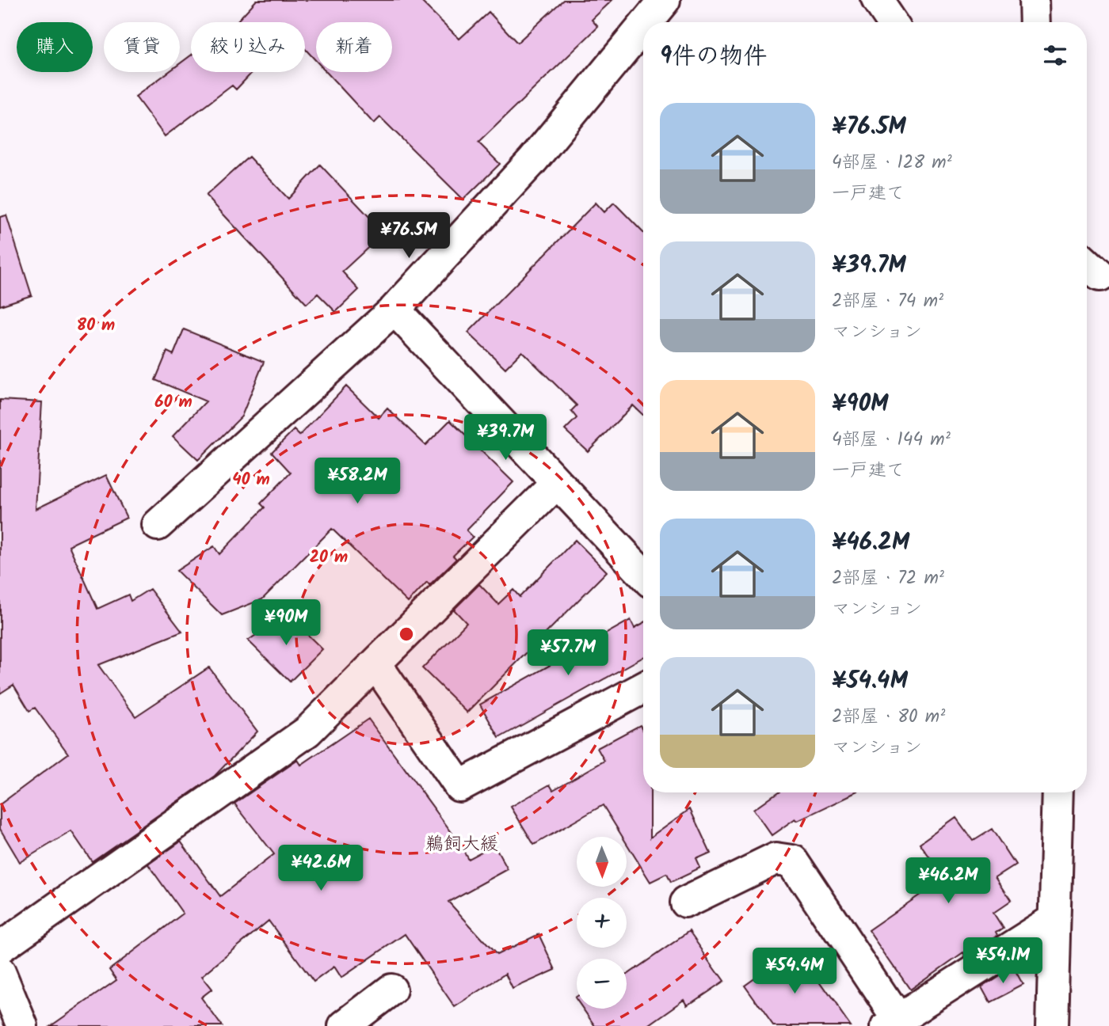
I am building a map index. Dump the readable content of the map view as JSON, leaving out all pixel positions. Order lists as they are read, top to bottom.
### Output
{
  "districts": ["鵜飼大緩"],
  "north": "bottom",
  "page": {
    "chip": [
      "購入",
      "賃貸",
      "絞り込み",
      "新着"
    ],
    "heading": "9件の物件",
    "list": [
      {
        "name": "¥76.5M",
        "note": "4部屋 · 128 m² · 一戸建て"
      },
      {
        "name": "¥39.7M",
        "note": "2部屋 · 74 m² · マンション"
      },
      {
        "name": "¥90M",
        "note": "4部屋 · 144 m² · 一戸建て"
      },
      {
        "name": "¥46.2M",
        "note": "2部屋 · 72 m² · マンション"
      },
      {
        "name": "¥54.4M",
        "note": "2部屋 · 80 m² · マンション"
      }
    ],
    "price": [
      "¥76.5M",
      "¥39.7M",
      "¥58.2M",
      "¥90M",
      "¥57.7M",
      "¥42.6M",
      "¥46.2M",
      "¥54.1M",
      "¥54.4M"
    ],
    "map_buttons": ["+", "−"]
  },
  "rings": [
    "80 m",
    "60 m",
    "40 m",
    "20 m"
  ]
}
